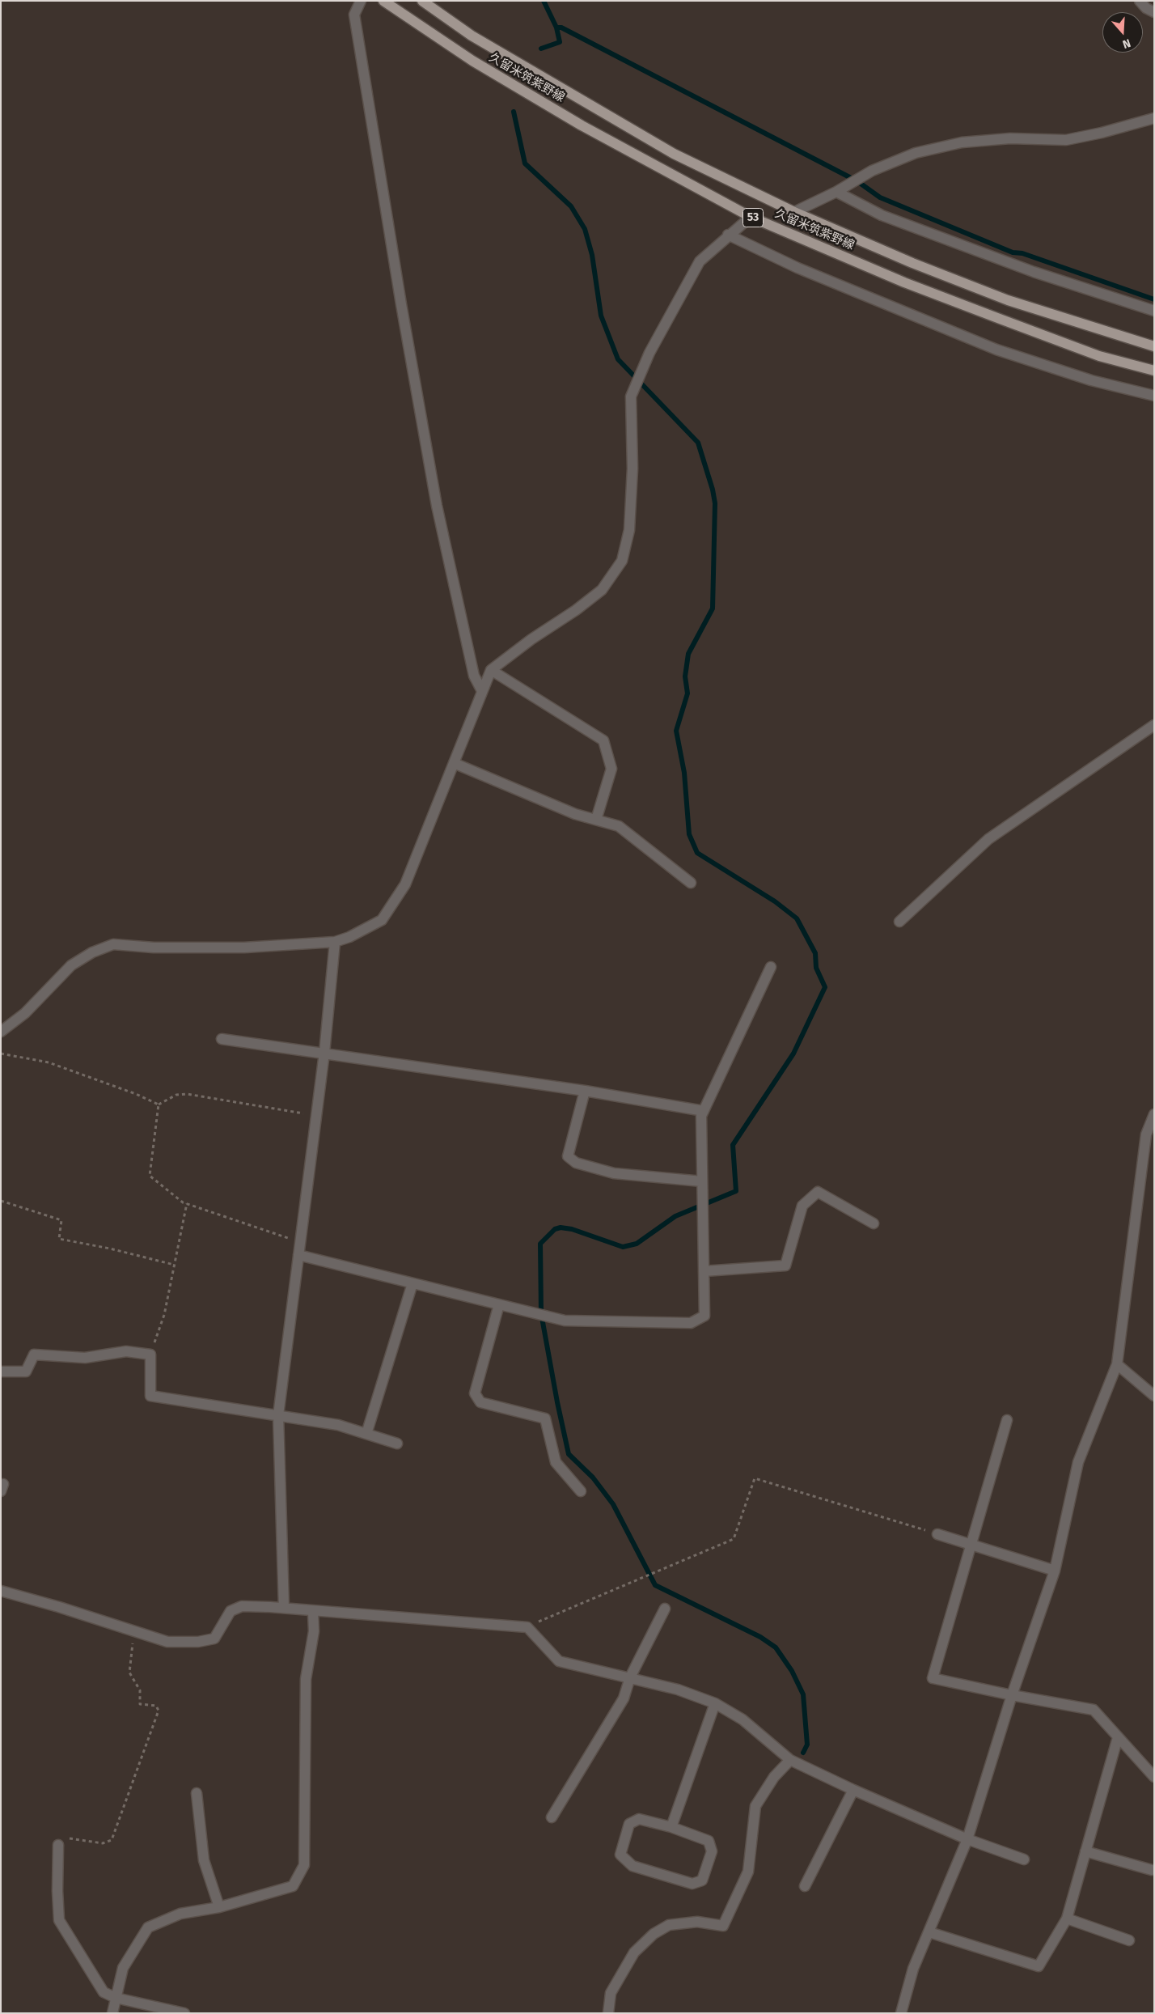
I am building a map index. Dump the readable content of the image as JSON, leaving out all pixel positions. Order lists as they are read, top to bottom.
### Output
{
  "streets": {
    "main road": ["久留米筑紫野線", "53"]
  },
  "north": "bottom"
}
